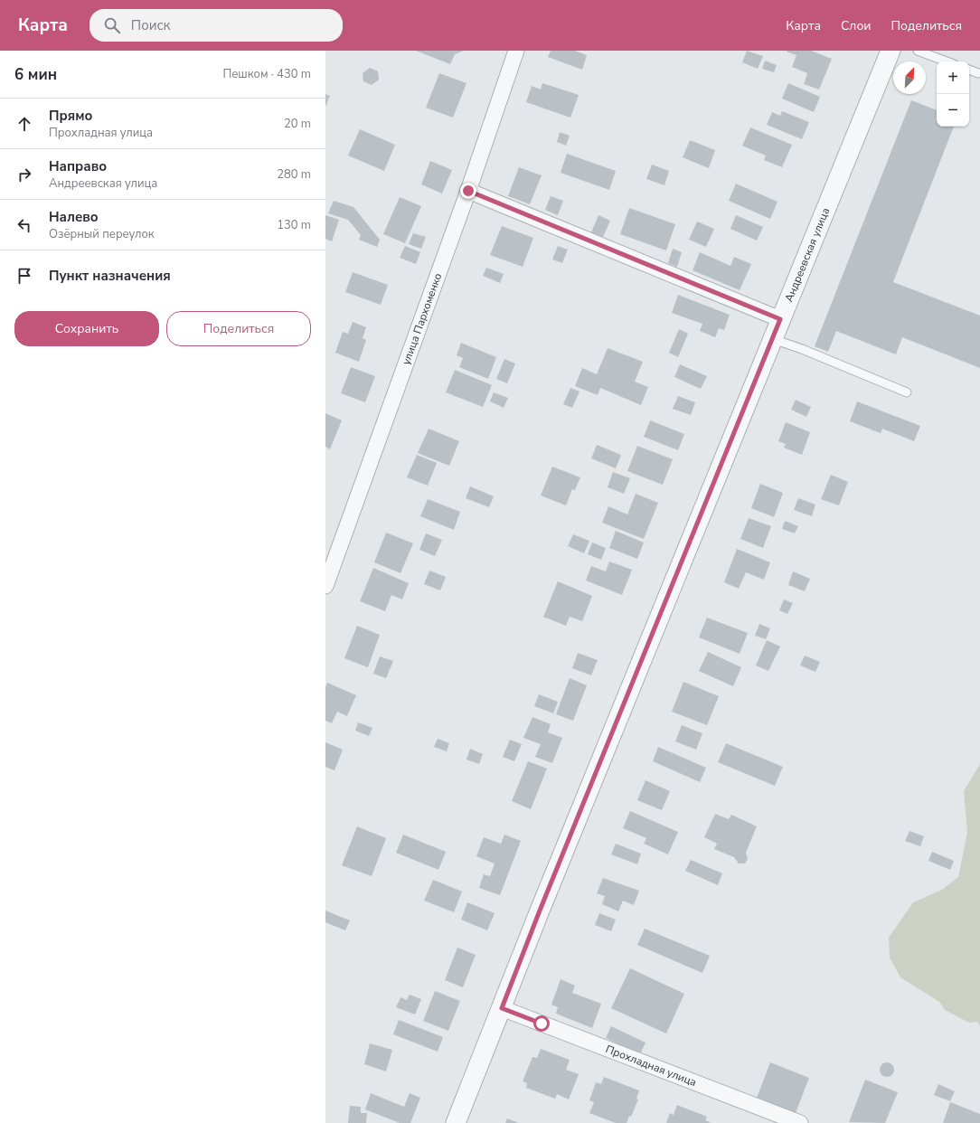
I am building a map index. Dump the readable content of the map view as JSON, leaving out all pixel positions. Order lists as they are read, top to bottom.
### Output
{
  "streets": {
    "street": ["Андреевская улица", "улица Пархоменко", "Прохладная улица"]
  },
  "crossings": [
    ["Андреевская улица", "Прохладная улица"]
  ],
  "north": "top right",
  "page": {
    "header": "Карта",
    "search": "Поиск",
    "nav": ["Карта", "Слои", "Поделиться"],
    "heading": ["6 мин", "Пешком · 430 m"],
    "map_buttons": ["+", "−"],
    "list": [
      ["Прямо", "Прохладная улица", "20 m"],
      ["Направо", "Андреевская улица", "280 m"],
      ["Налево", "Озёрный переулок", "130 m"],
      "Пункт назначения"
    ],
    "buttons": ["Сохранить", "Поделиться"]
  }
}
